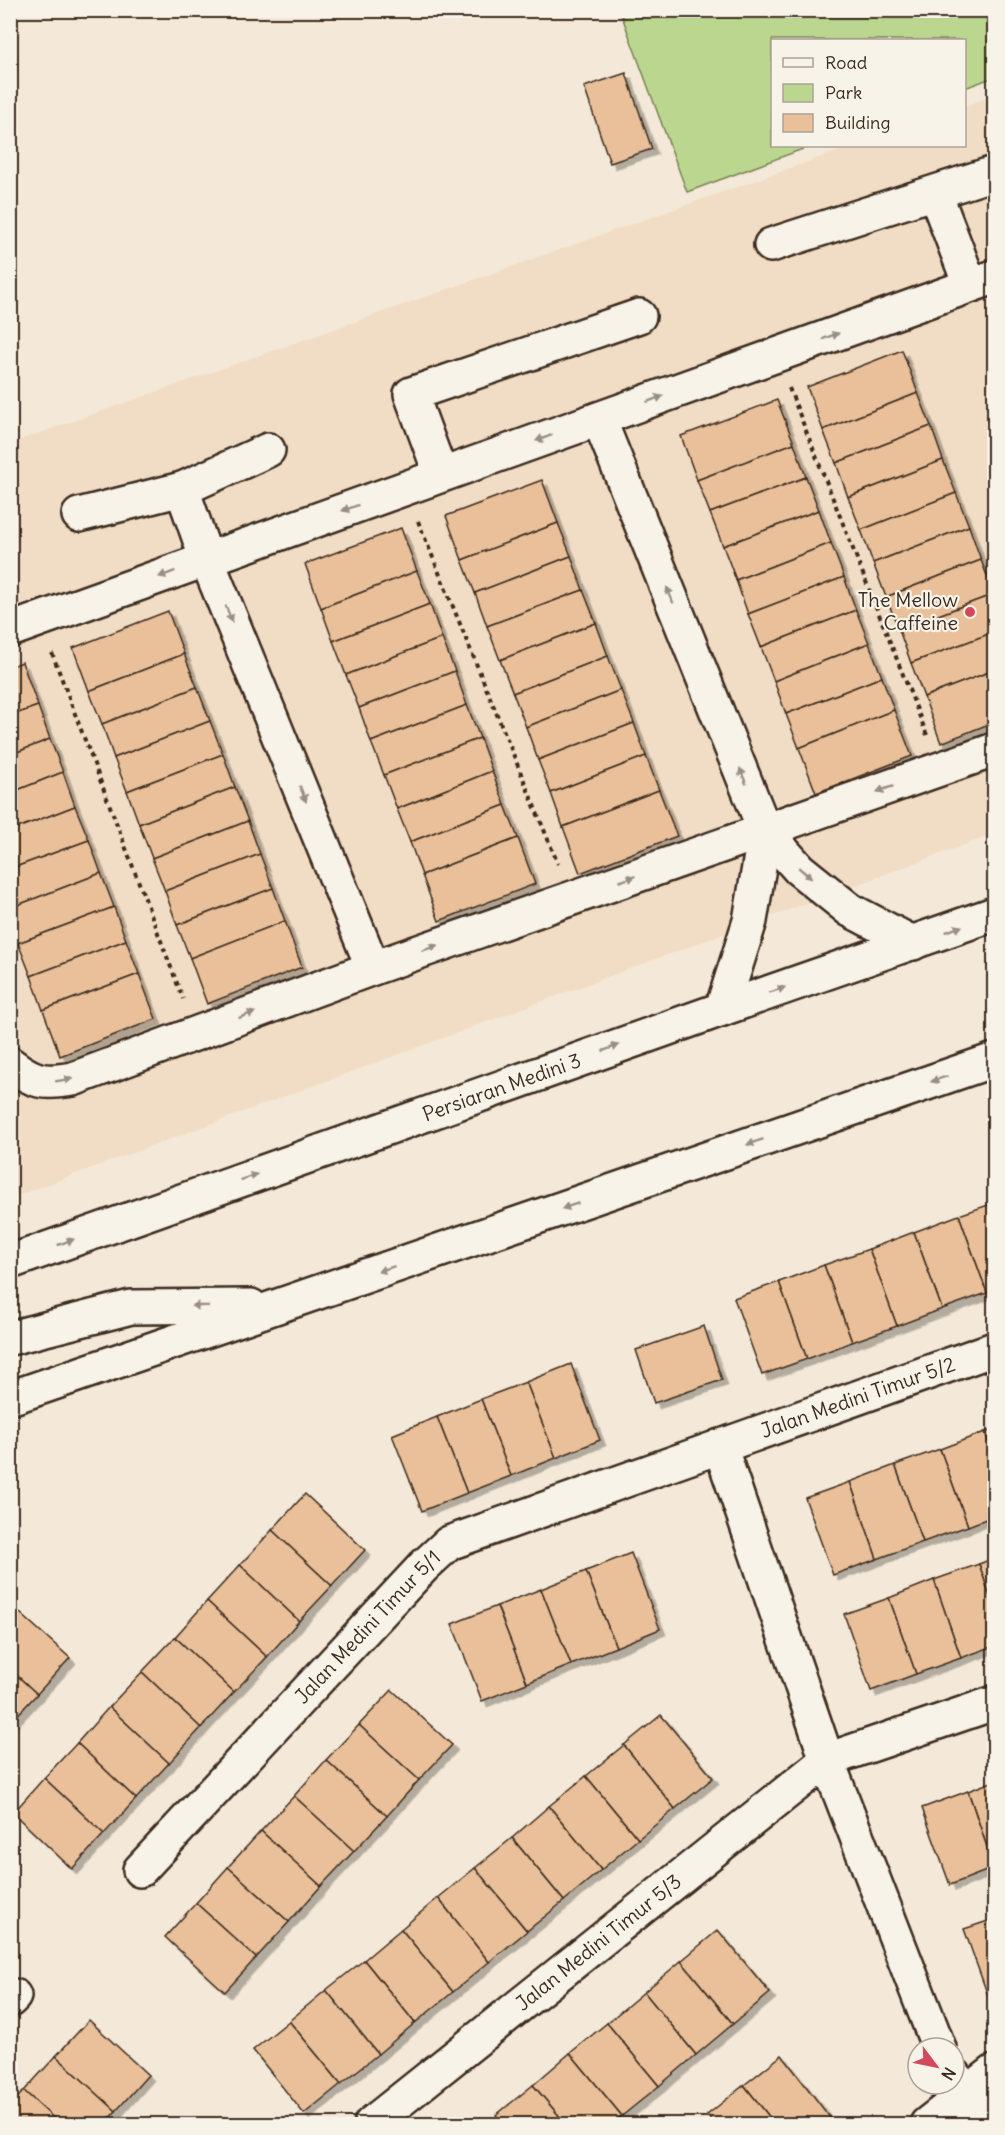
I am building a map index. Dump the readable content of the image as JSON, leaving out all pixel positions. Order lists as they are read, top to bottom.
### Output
{
  "streets": {
    "street": [
      "Persiaran Medini 3",
      "Jalan Medini Timur 5/2",
      "Jalan Medini Timur 5/1",
      "Jalan Medini Timur 5/3"
    ]
  },
  "crossings": [
    ["Jalan Medini Timur 5/2", "Jalan Medini Timur 5/1"]
  ],
  "places": ["The Mellow Caffeine"],
  "legend": ["Road", "Park", "Building"],
  "north": "bottom right"
}
